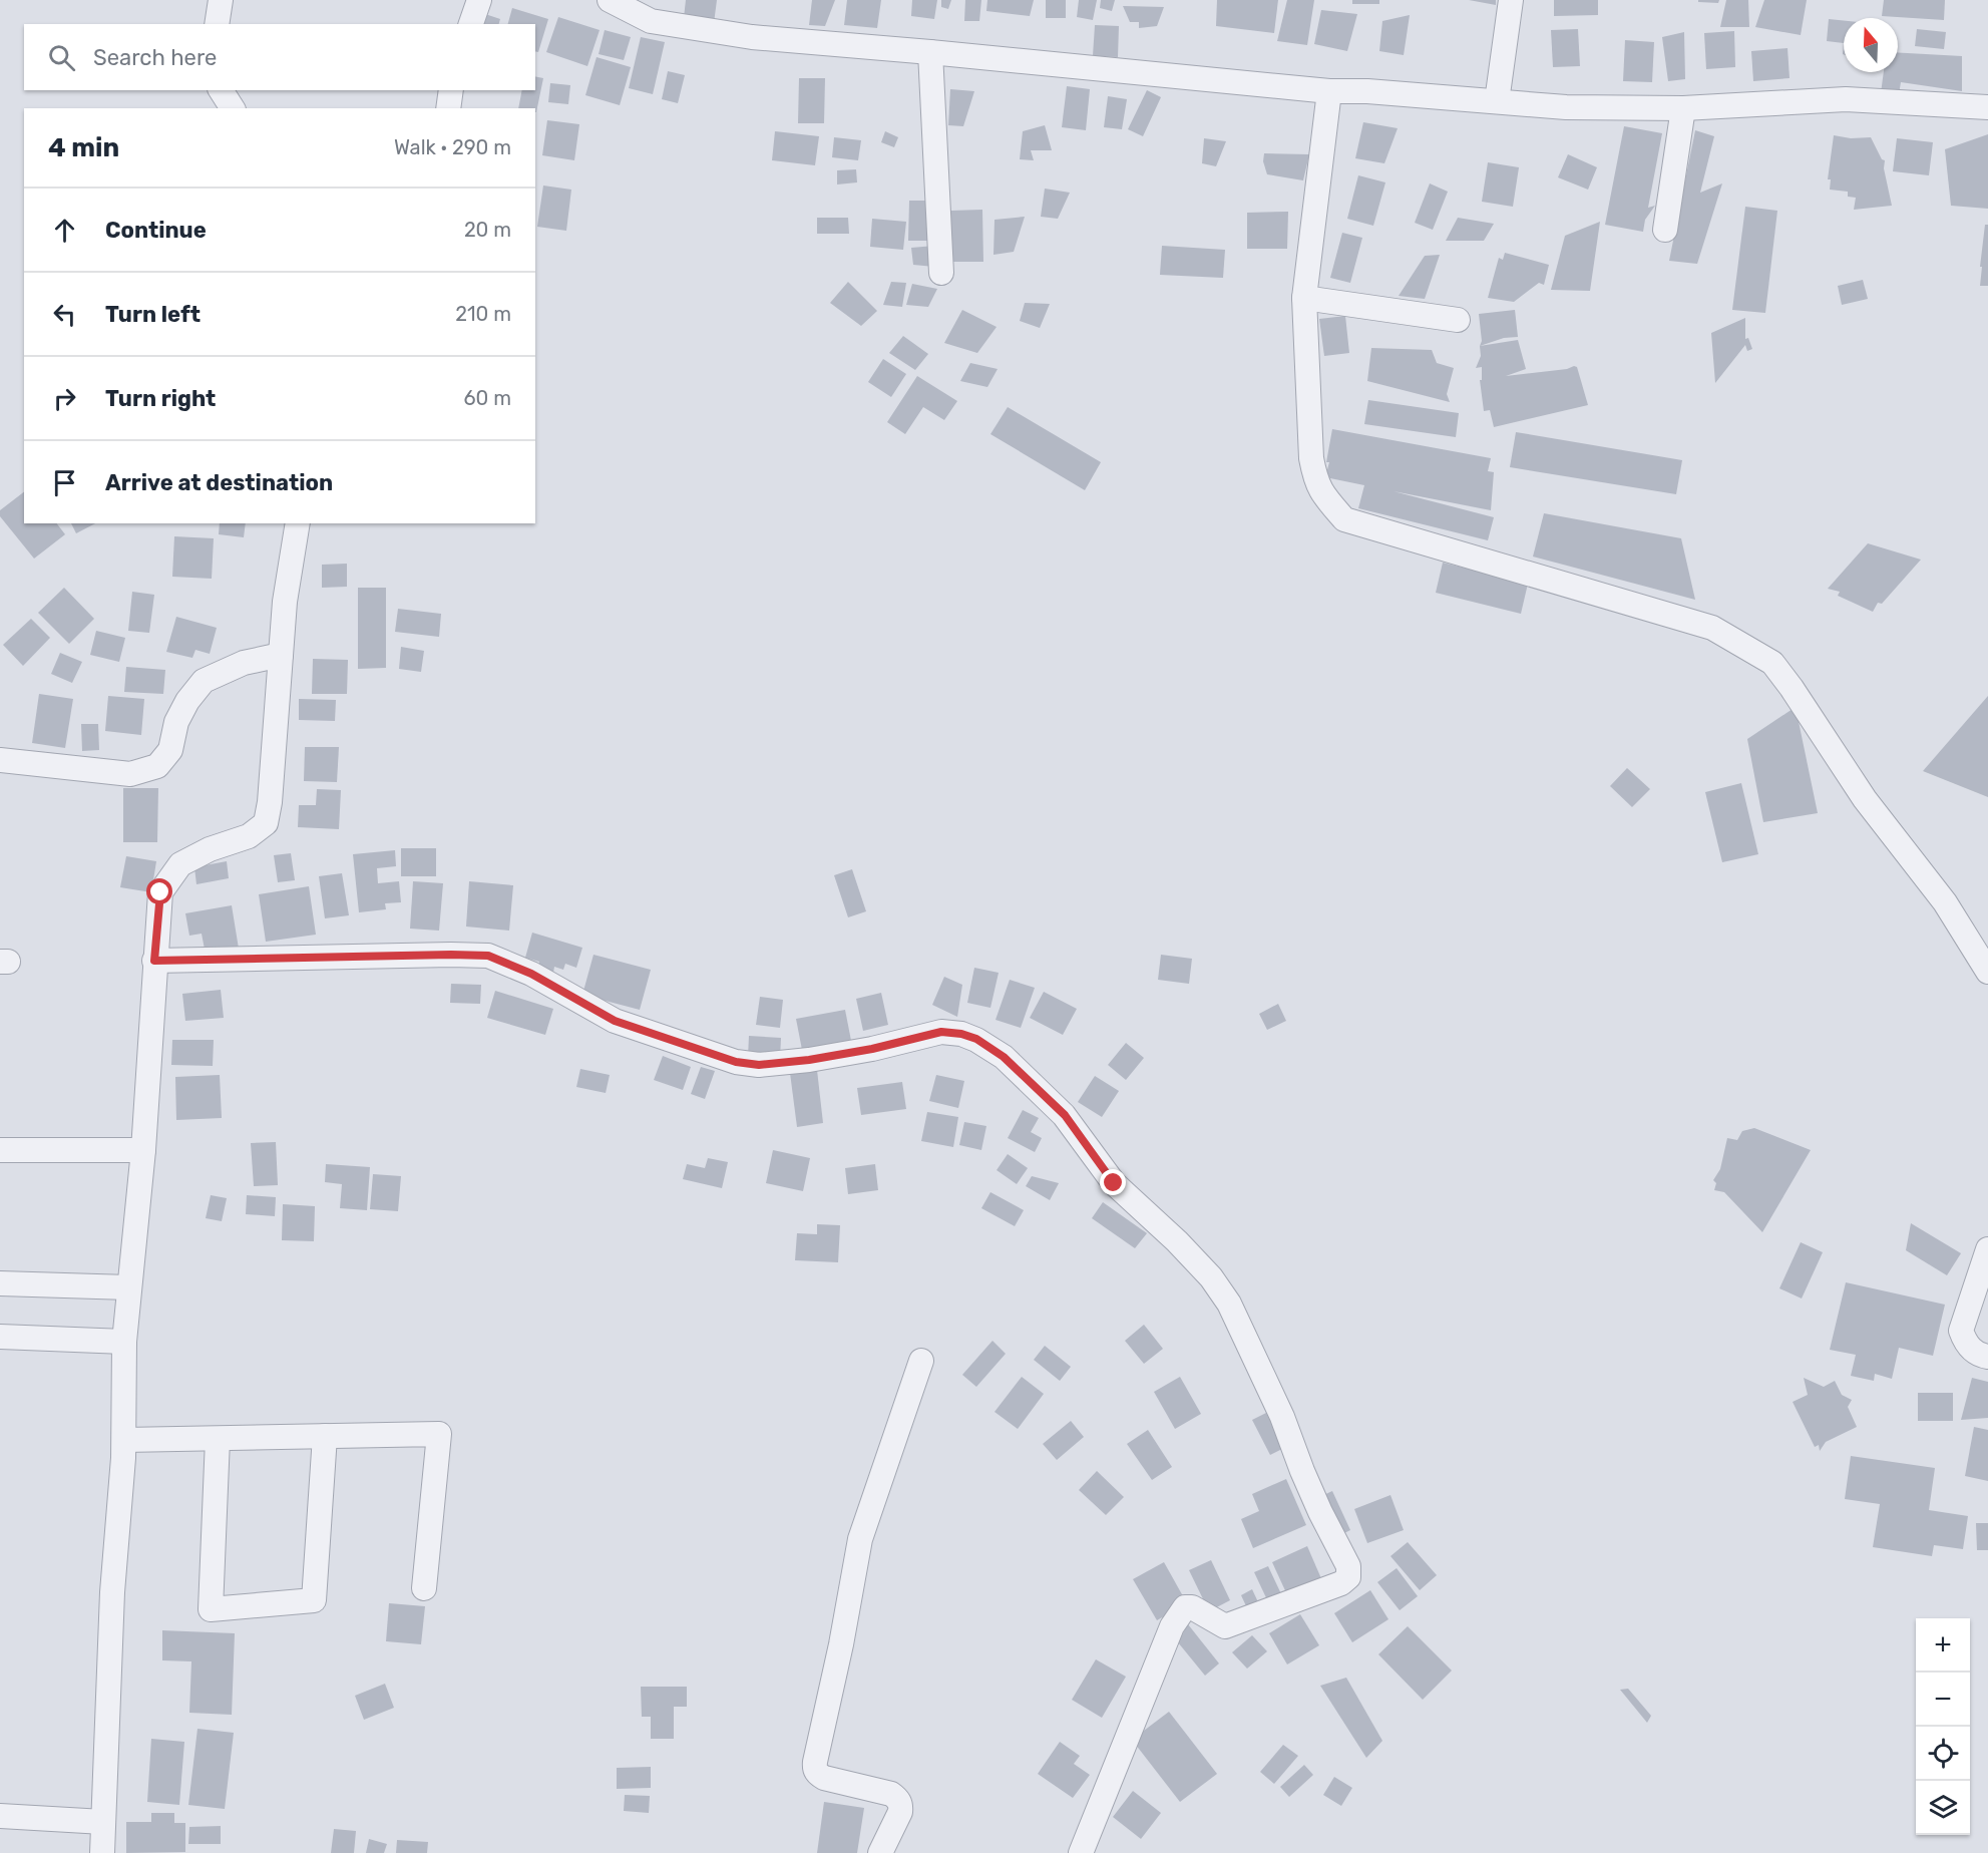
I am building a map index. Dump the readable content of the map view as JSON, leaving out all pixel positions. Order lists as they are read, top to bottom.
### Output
{
  "north": "top",
  "page": {
    "search": "Search here",
    "heading": ["4 min", "Walk · 290 m"],
    "list": [
      ["Continue", "20 m"],
      ["Turn left", "210 m"],
      ["Turn right", "60 m"],
      "Arrive at destination"
    ],
    "map_buttons": ["+", "−"]
  }
}
